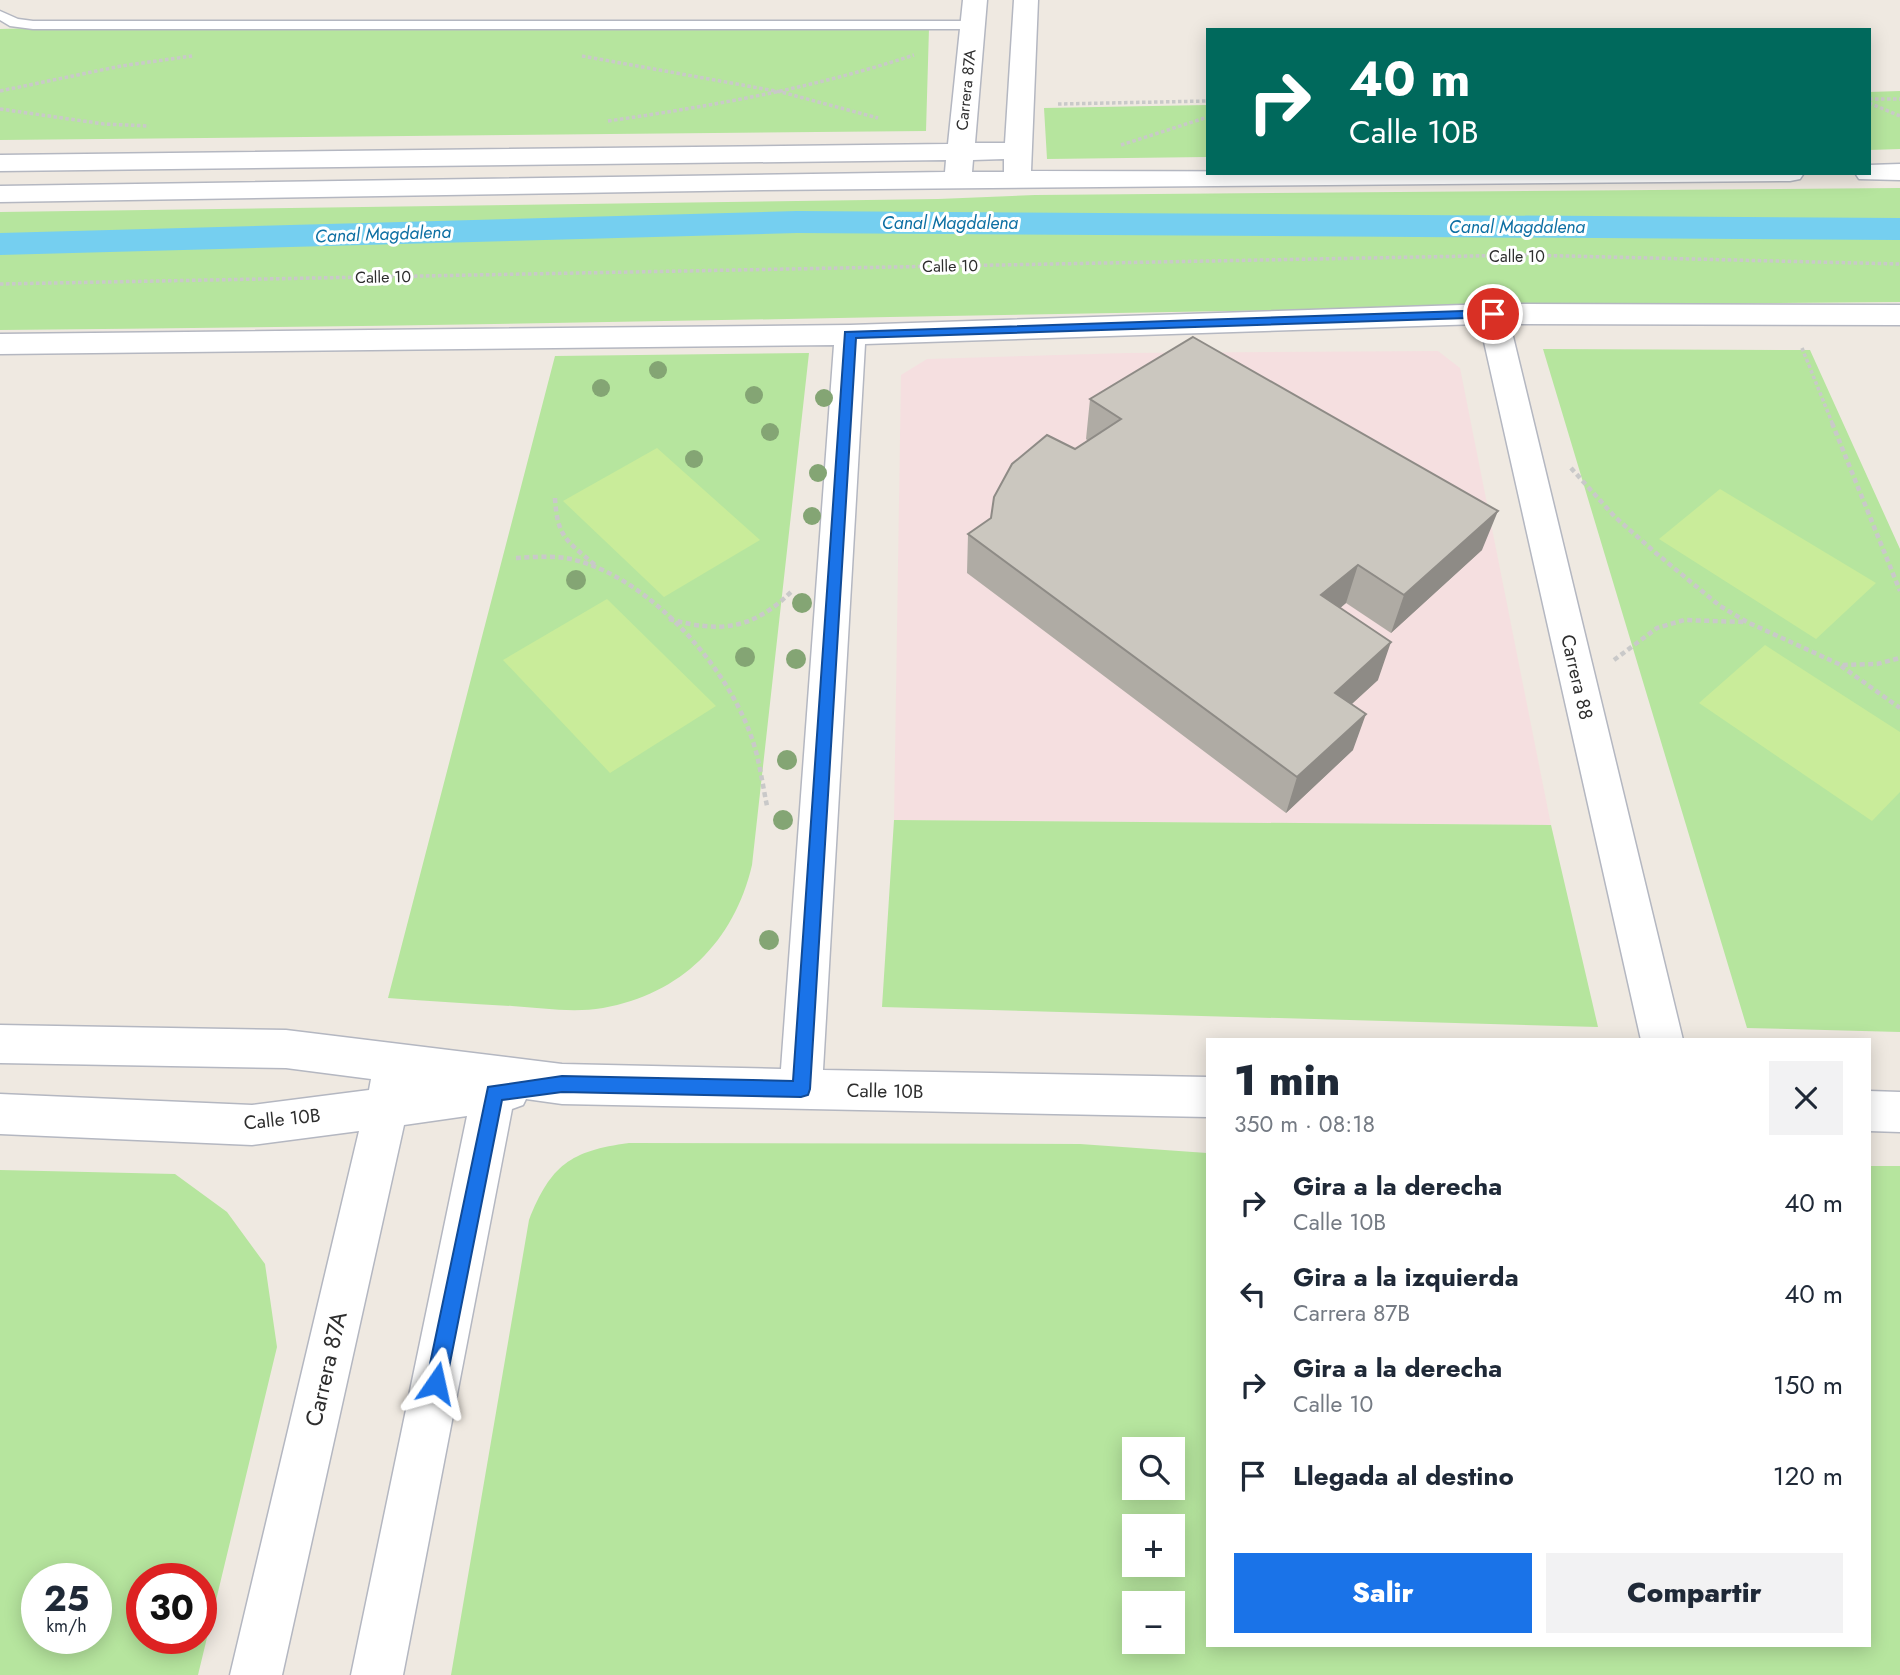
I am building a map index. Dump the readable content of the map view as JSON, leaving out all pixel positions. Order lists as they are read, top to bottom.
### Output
{
  "streets": {
    "street": ["Carrera 87A", "Carrera 88", "Calle 10B"],
    "path": ["Calle 10"]
  },
  "crossings": [
    ["Carrera 87A", "Calle 10B"]
  ],
  "water": ["Canal Magdalena"],
  "page": {
    "turn": ["40 m", "Calle 10B"],
    "heading": ["1 min", "350 m · 08:18"],
    "list": [
      {
        "name": "Gira a la derecha",
        "note": "Calle 10B",
        "value": "40 m"
      },
      {
        "name": "Gira a la izquierda",
        "note": "Carrera 87B",
        "value": "40 m"
      },
      {
        "name": "Gira a la derecha",
        "note": "Calle 10",
        "value": "150 m"
      },
      {
        "name": "Llegada al destino",
        "value": "120 m"
      }
    ],
    "map_buttons": ["+", "−"],
    "buttons": ["Salir", "Compartir"],
    "speed": "25 km/h",
    "limit": "30"
  }
}
